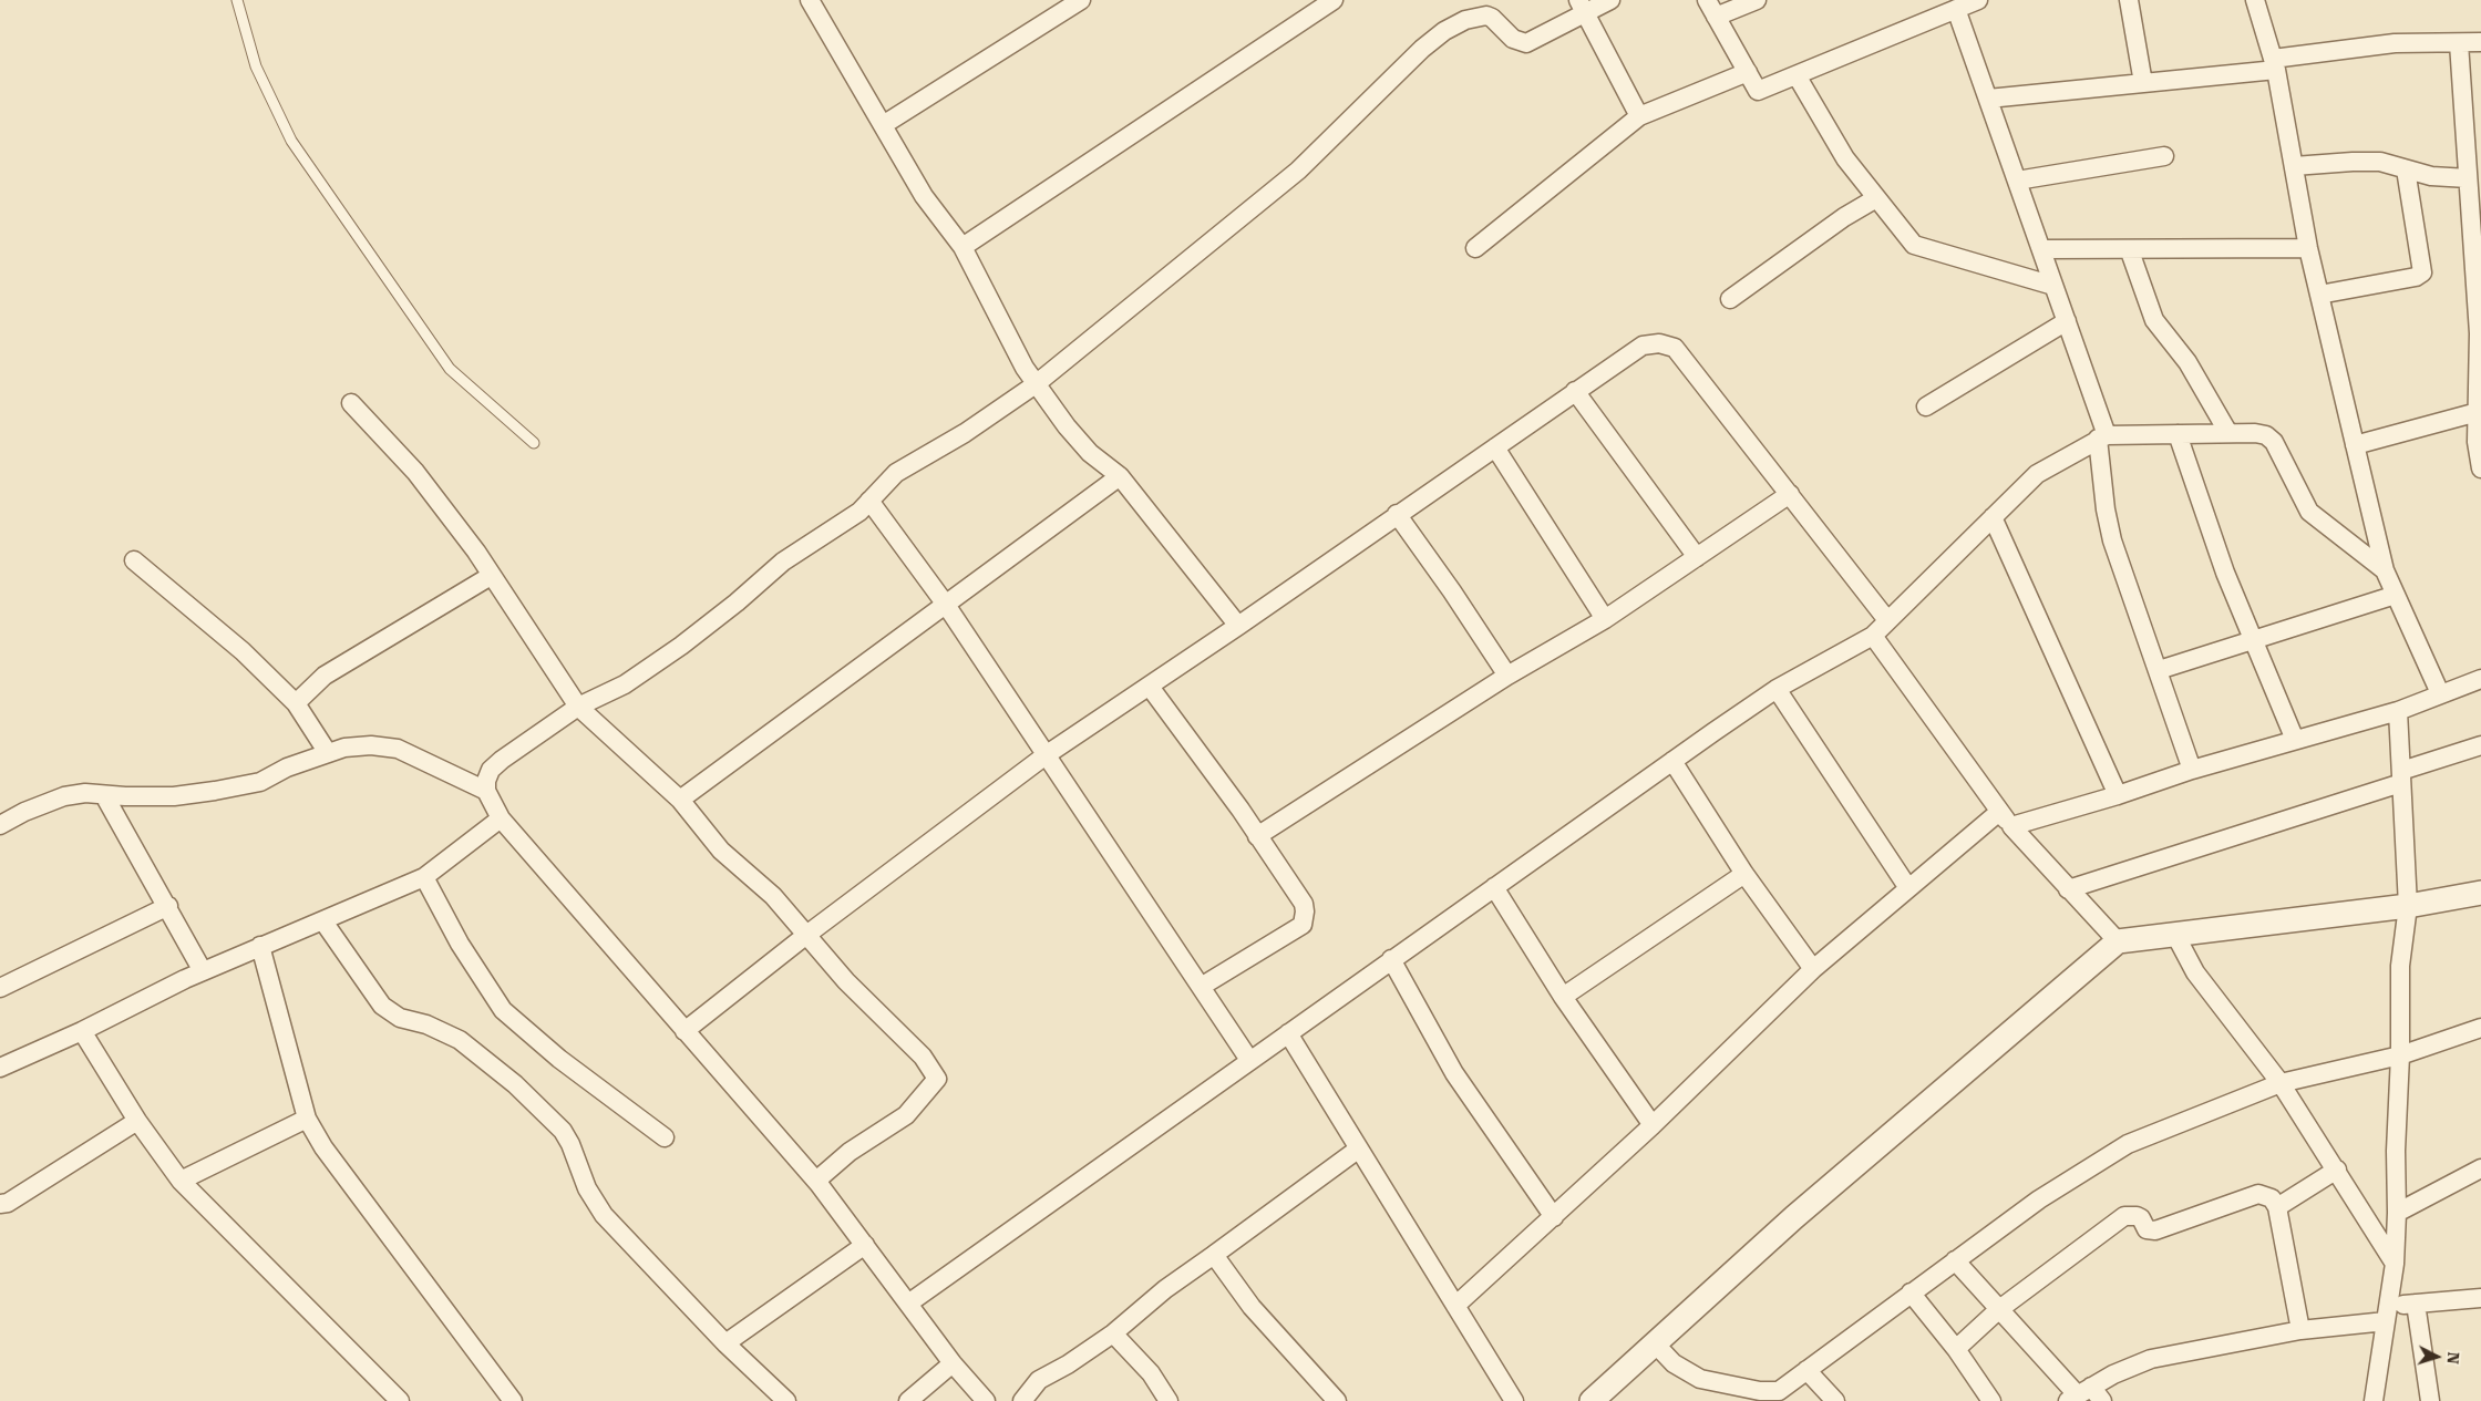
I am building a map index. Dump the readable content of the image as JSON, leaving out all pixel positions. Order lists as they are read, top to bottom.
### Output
{
  "north": "right"
}
